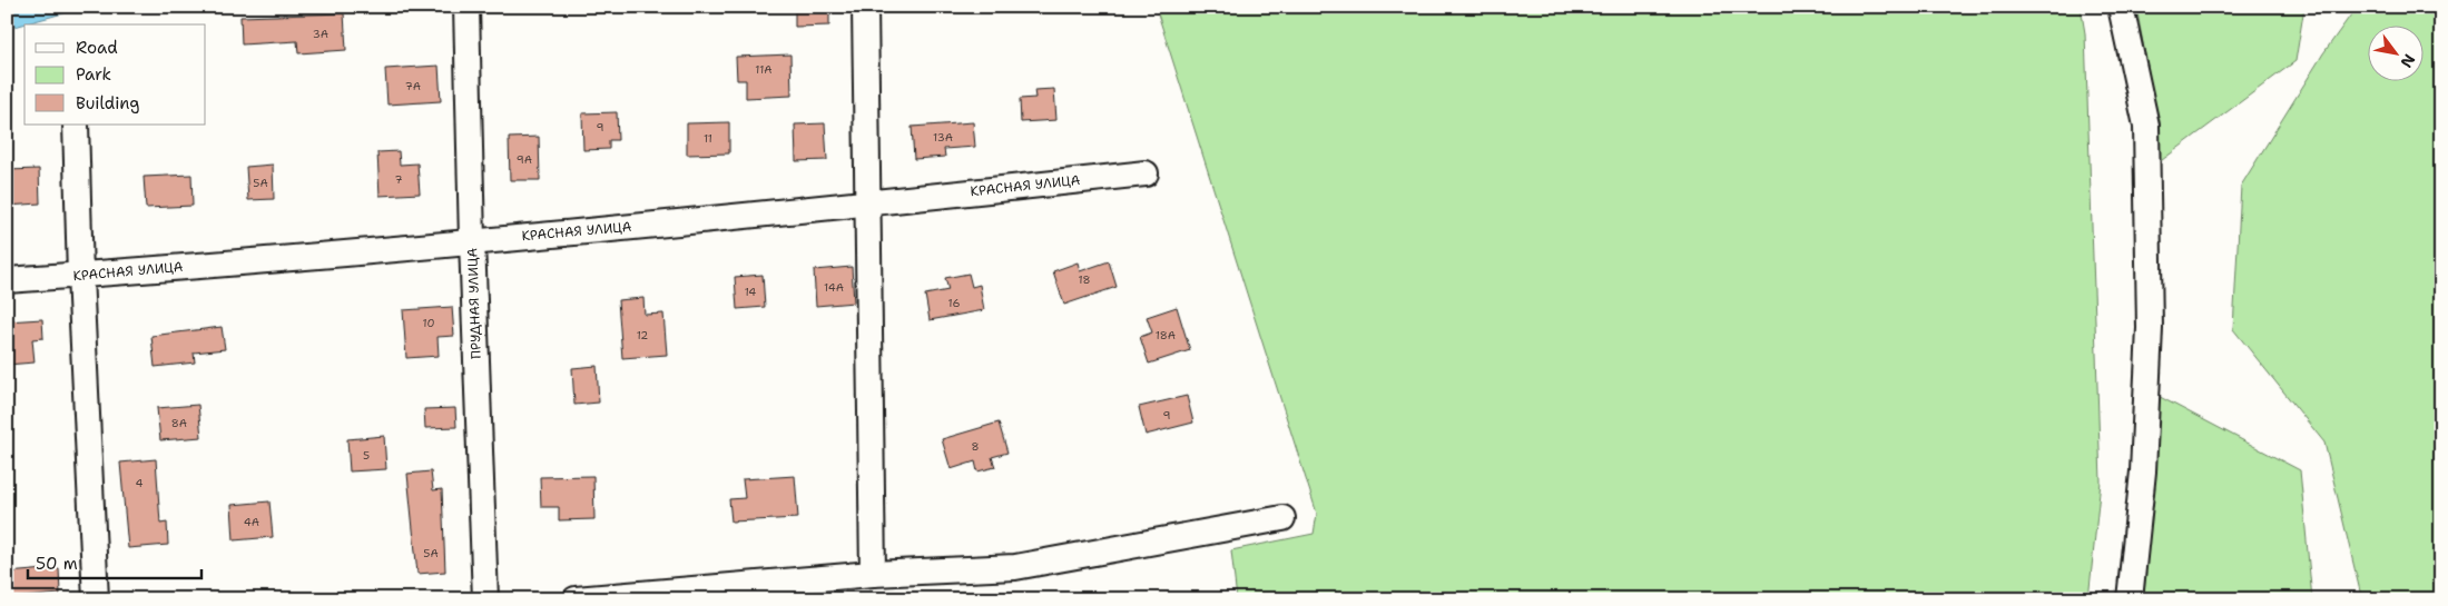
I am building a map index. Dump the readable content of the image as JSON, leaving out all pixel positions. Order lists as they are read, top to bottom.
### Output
{
  "streets": {
    "street": ["КРАСНАЯ УЛИЦА", "ПРУДНАЯ УЛИЦА"]
  },
  "crossings": [
    ["КРАСНАЯ УЛИЦА", "ПРУДНАЯ УЛИЦА"]
  ],
  "house_numbers": [
    "3А",
    "11А",
    "7А",
    "9",
    "13А",
    "11",
    "9А",
    "7",
    "5А",
    "18",
    "14А",
    "14",
    "16",
    "10",
    "12",
    "18А",
    "9",
    "8А",
    "8",
    "5",
    "4",
    "4А",
    "5А"
  ],
  "legend": ["Road", "Park", "Building"],
  "scale_bar": "50 m",
  "north": "bottom right"
}
